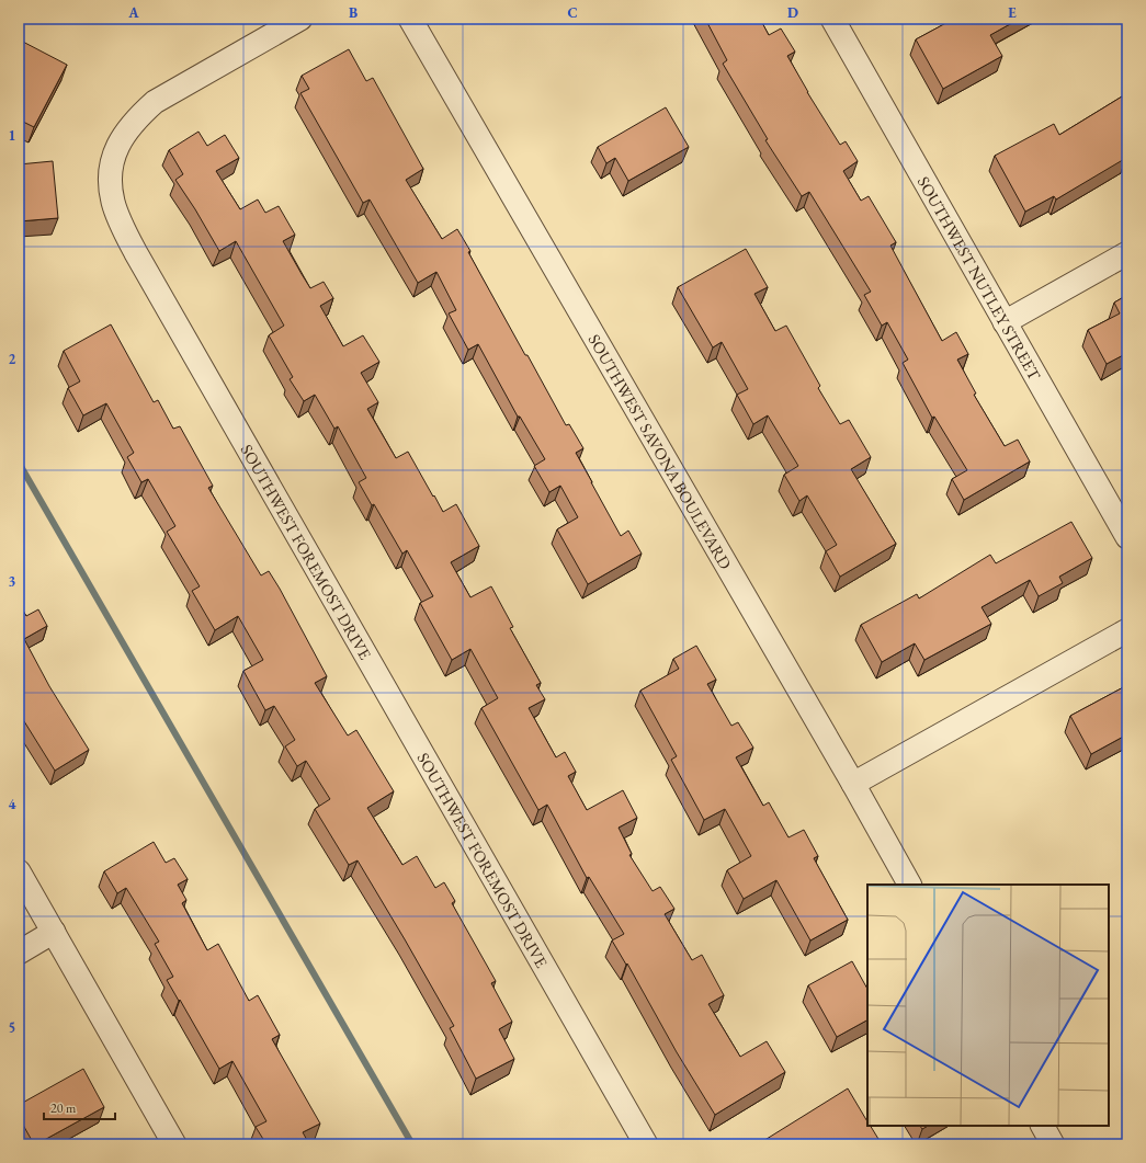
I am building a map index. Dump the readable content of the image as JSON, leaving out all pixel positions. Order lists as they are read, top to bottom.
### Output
{
  "streets": {
    "street": ["SOUTHWEST NUTLEY STREET", "SOUTHWEST SAVONA BOULEVARD", "SOUTHWEST FOREMOST DRIVE"]
  },
  "scale_bar": "20 m",
  "grid": {
    "columns": [
      "A",
      "B",
      "C",
      "D",
      "E"
    ],
    "rows": [
      "1",
      "2",
      "3",
      "4",
      "5"
    ]
  }
}
